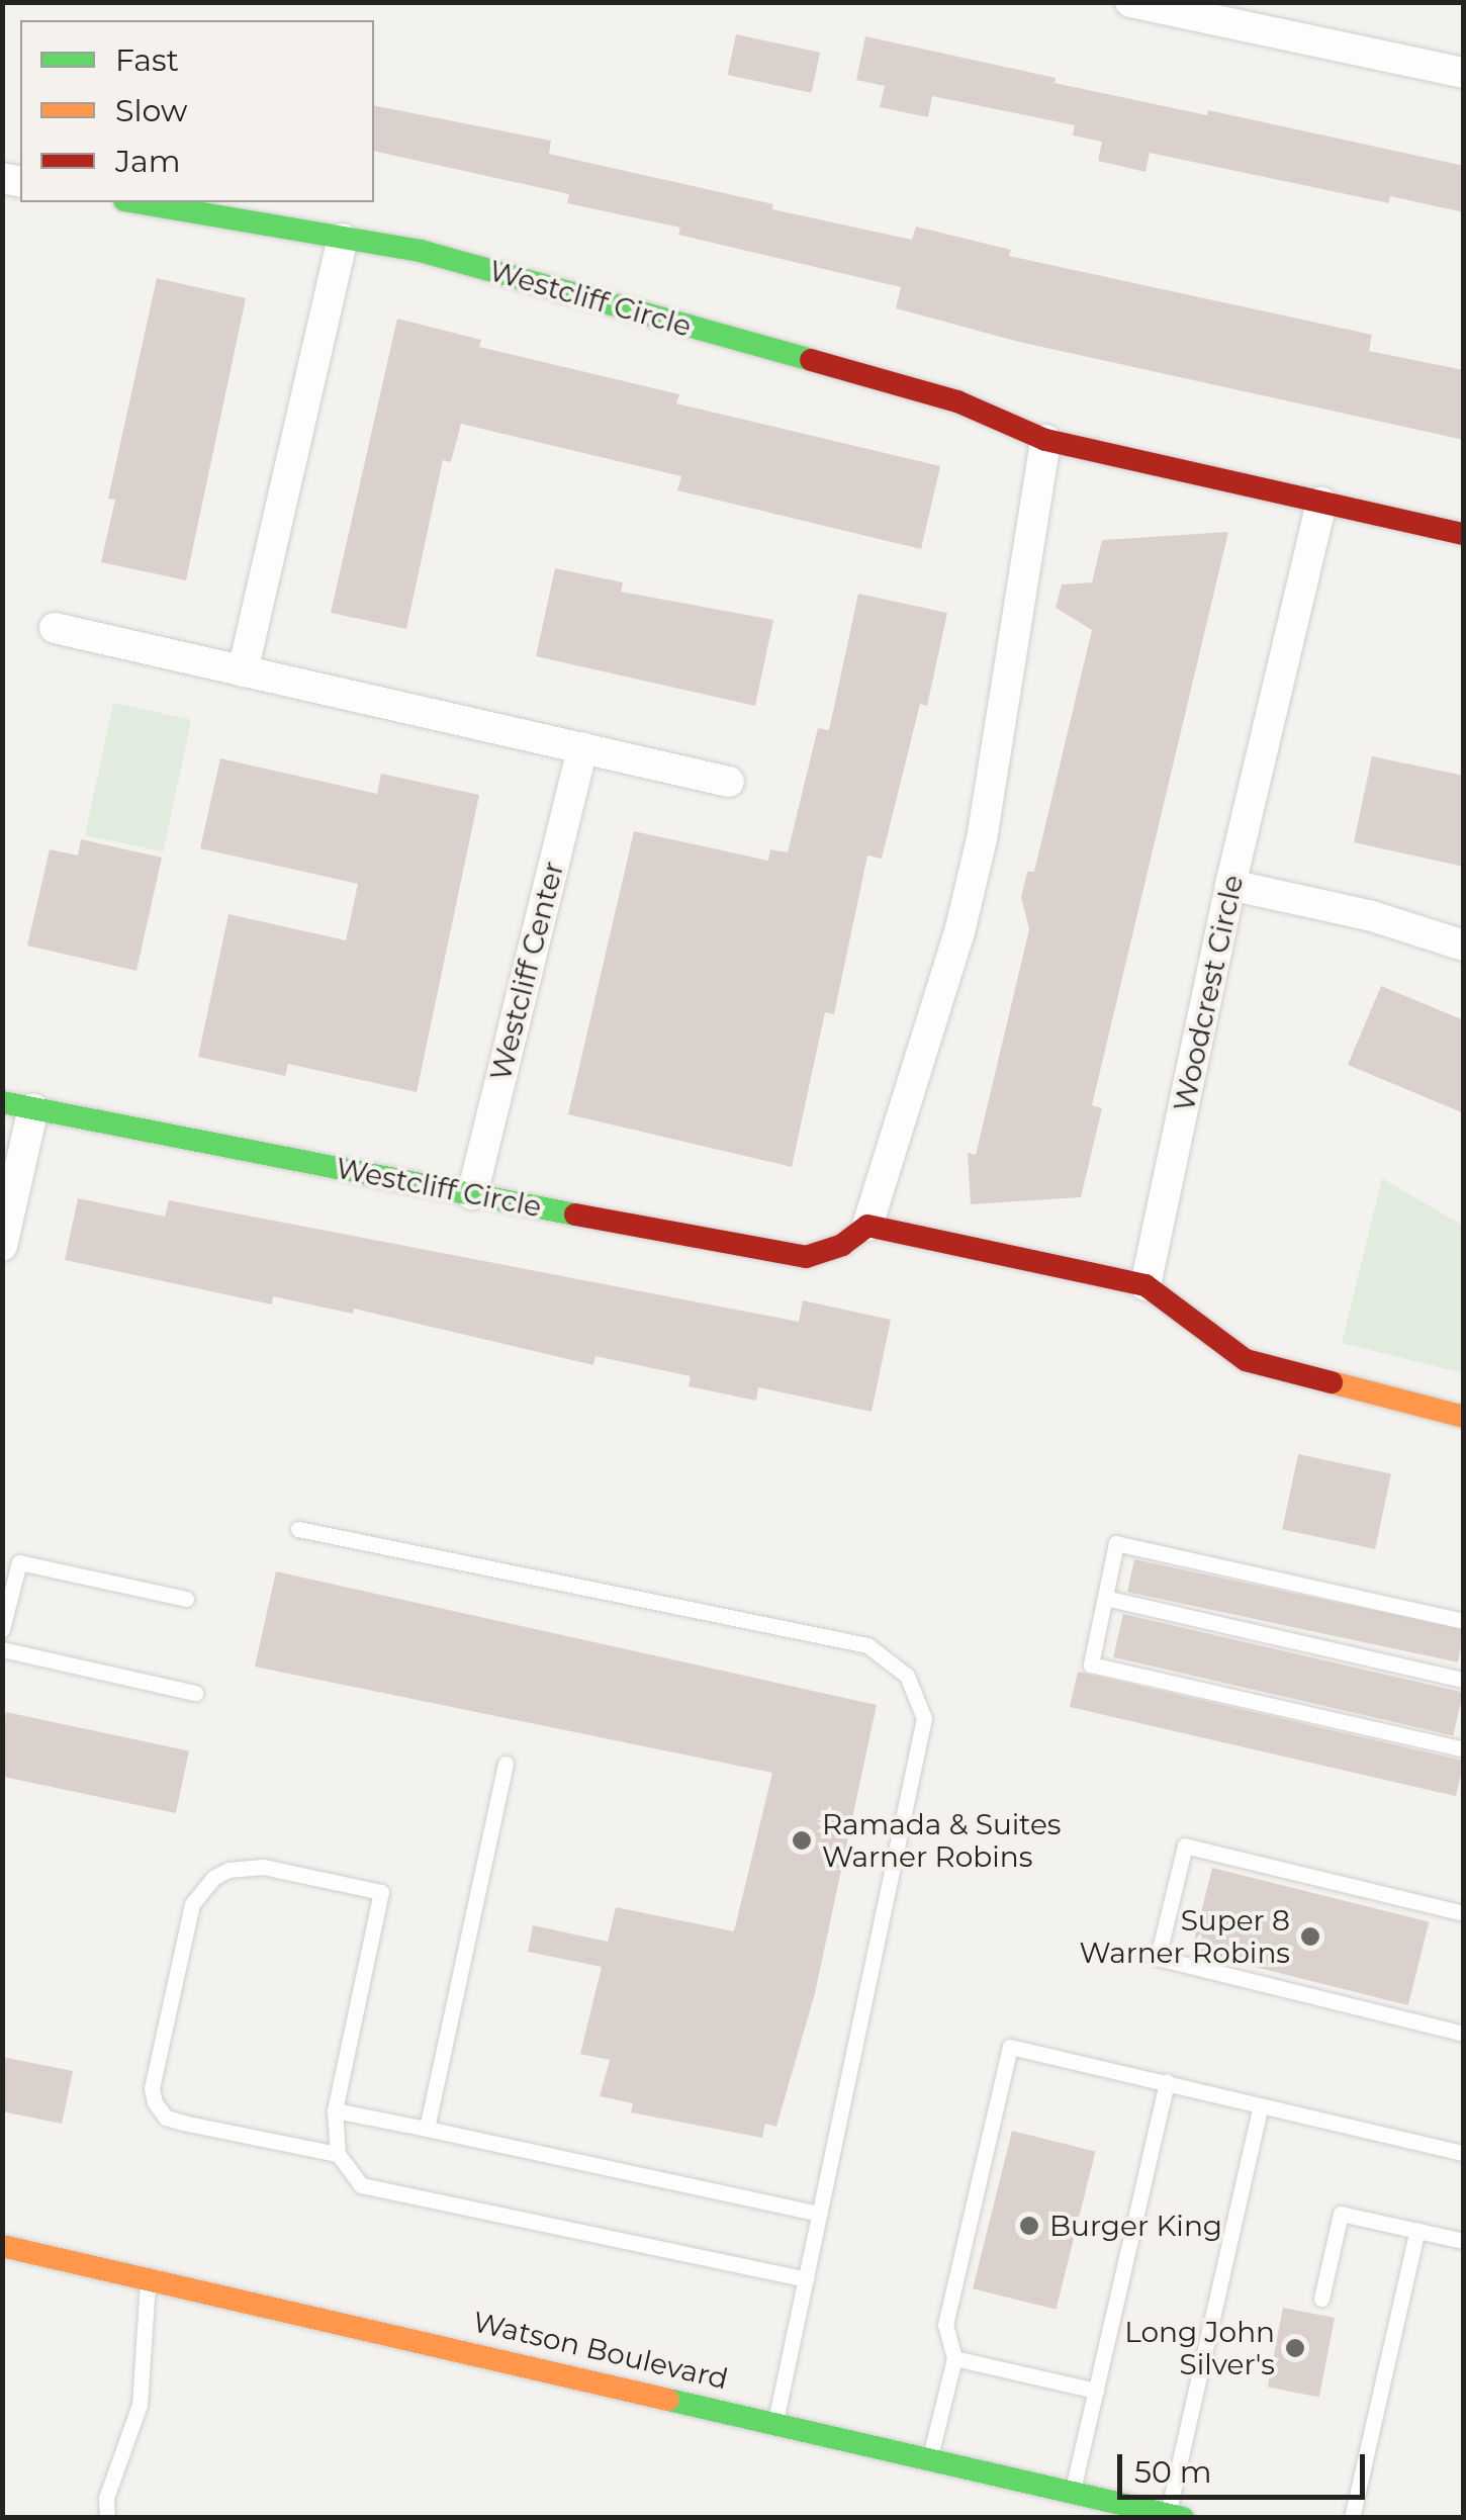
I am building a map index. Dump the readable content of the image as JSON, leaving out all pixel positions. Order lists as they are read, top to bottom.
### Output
{
  "streets": {
    "street": [
      "Westcliff Circle",
      "Westcliff Center",
      "Woodcrest Circle",
      "Watson Boulevard"
    ]
  },
  "crossings": [
    ["Westcliff Circle", "Westcliff Center"],
    ["Westcliff Circle", "Woodcrest Circle"]
  ],
  "places": [
    "Ramada & Suites Warner Robins",
    "Super 8 Warner Robins",
    "Burger King",
    "Long John Silver's"
  ],
  "legend": ["Fast", "Slow", "Jam"],
  "scale_bar": "50 m"
}
